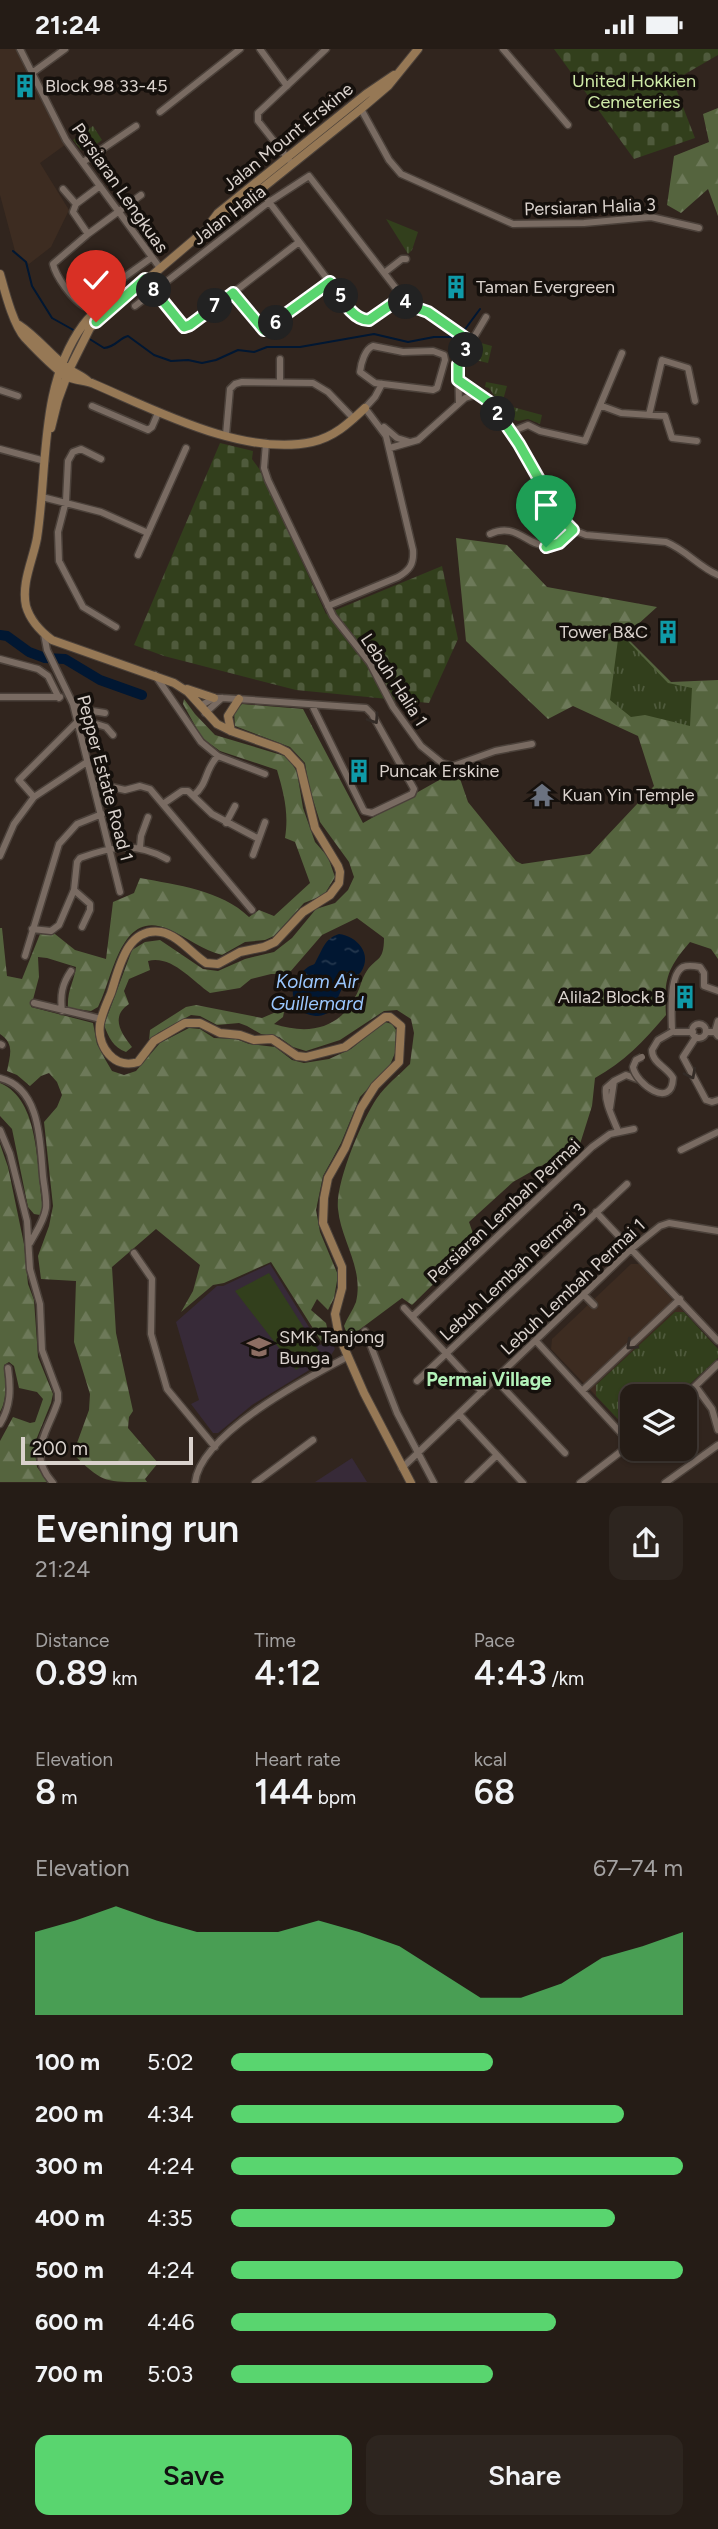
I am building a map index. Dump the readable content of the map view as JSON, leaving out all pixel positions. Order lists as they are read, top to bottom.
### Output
{
  "streets": {
    "main road": ["Jalan Mount Erskine"],
    "street": [
      "Persiaran Lengkuas",
      "Persiaran Halia 3",
      "Jalan Halia",
      "Lebuh Halia 1",
      "Pepper Estate Road 1",
      "Persiaran Lembah Permai",
      "Lebuh Lembah Permai 3",
      "Lebuh Lembah Permai 1"
    ]
  },
  "crossings": [
    ["Jalan Mount Erskine", "Persiaran Lengkuas"],
    ["Jalan Mount Erskine", "Persiaran Halia 3"],
    ["Jalan Mount Erskine", "Pepper Estate Road 1"]
  ],
  "districts": ["Permai Village"],
  "water": ["Kolam Air Guillemard"],
  "parks": ["United Hokkien Cemeteries"],
  "places": {
    "building": [
      "Block 98 33-45",
      "Taman Evergreen",
      "Tower B&C",
      "Puncak Erskine",
      "Alila2 Block B"
    ],
    "temple": ["Kuan Yin Temple"],
    "school or university": ["SMK Tanjong Bunga"]
  },
  "scale_bar": "200 m",
  "page": {
    "status": "21:24",
    "pins": [
      "8",
      "5",
      "4",
      "7",
      "6",
      "3",
      "2"
    ],
    "scale": "200 m",
    "heading": ["Evening run", "21:24"],
    "stats": [
      ["Distance", "0.89 km"],
      ["Time", "4:12"],
      ["Pace", "4:43 /km"],
      ["Elevation", "8 m"],
      ["Heart rate", "144 bpm"],
      ["kcal", "68"]
    ],
    "chart": ["Elevation", "67–74 m"],
    "list": [
      {
        "name": "100 m",
        "note": "5:02"
      },
      {
        "name": "200 m",
        "note": "4:34"
      },
      {
        "name": "300 m",
        "note": "4:24"
      },
      {
        "name": "400 m",
        "note": "4:35"
      },
      {
        "name": "500 m",
        "note": "4:24"
      },
      {
        "name": "600 m",
        "note": "4:46"
      },
      {
        "name": "700 m",
        "note": "5:03"
      }
    ],
    "buttons": ["Save", "Share"]
  }
}
